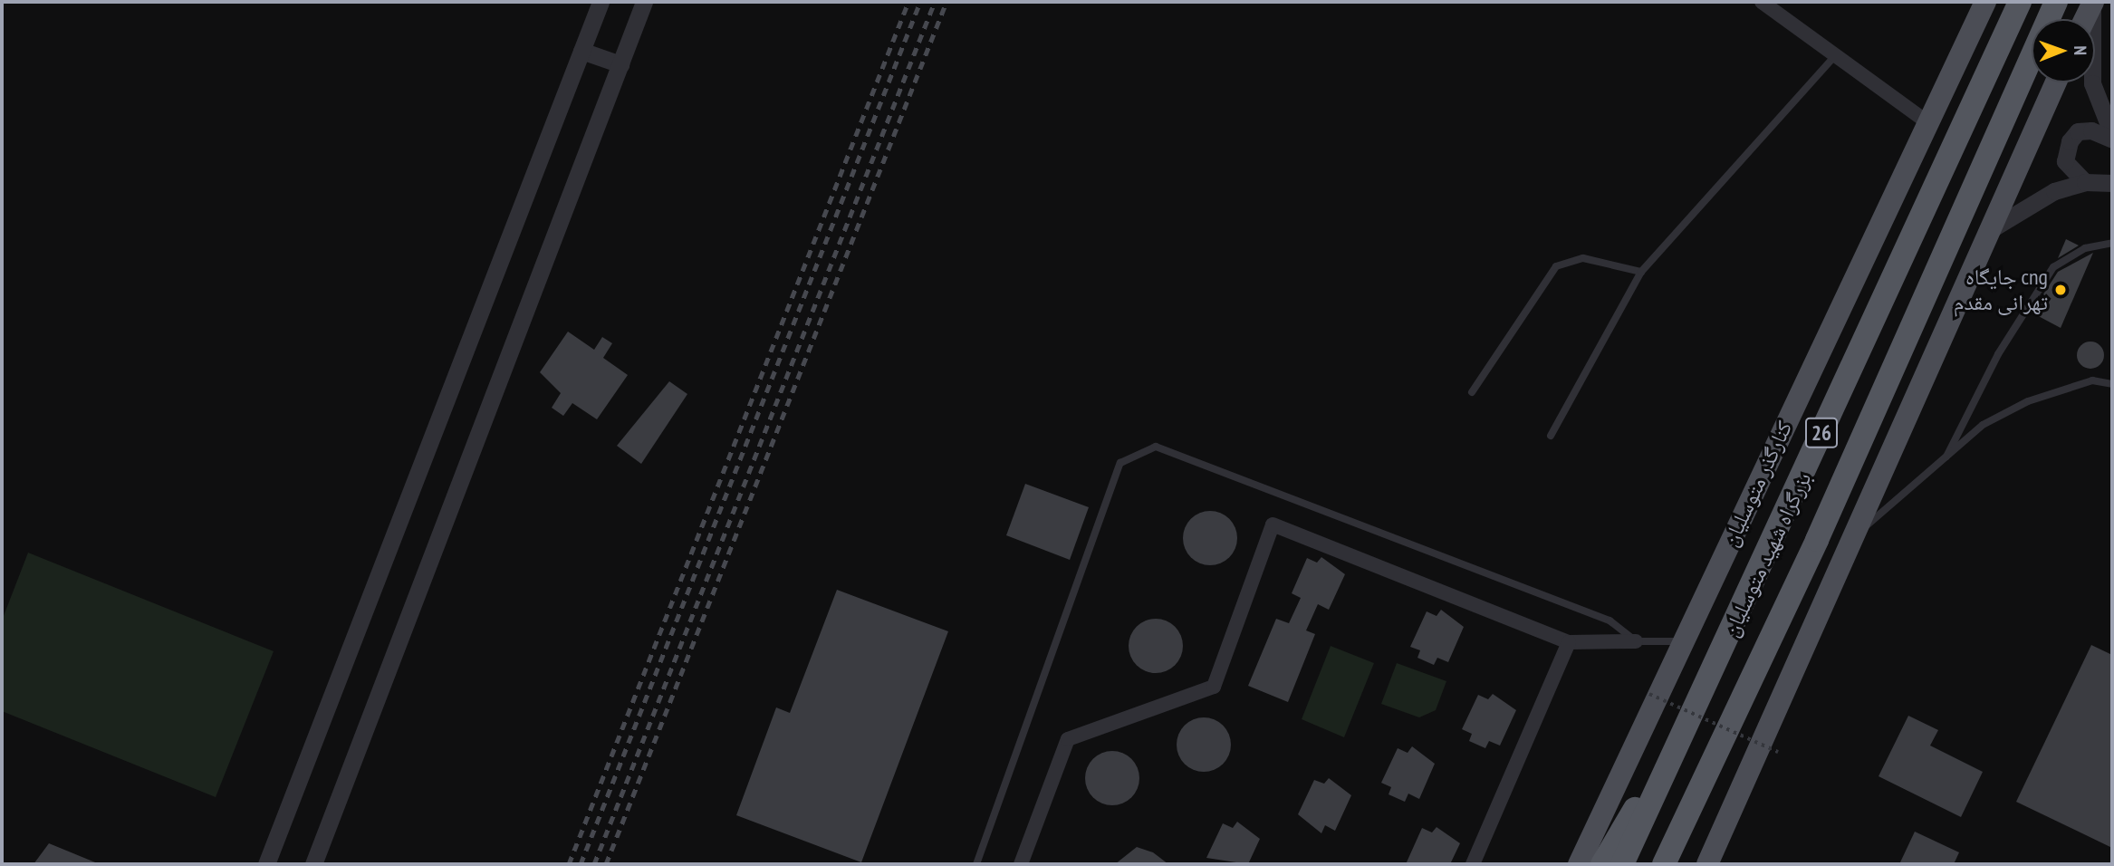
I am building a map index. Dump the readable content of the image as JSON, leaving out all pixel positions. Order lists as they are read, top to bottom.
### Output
{
  "streets": {
    "highway": ["26", "بزرگراه شهید متوسلیان"],
    "main road": ["کنارگذر متوسلیان"]
  },
  "places": ["جایگاه cng تهرانی مقدم"],
  "north": "right"
}
